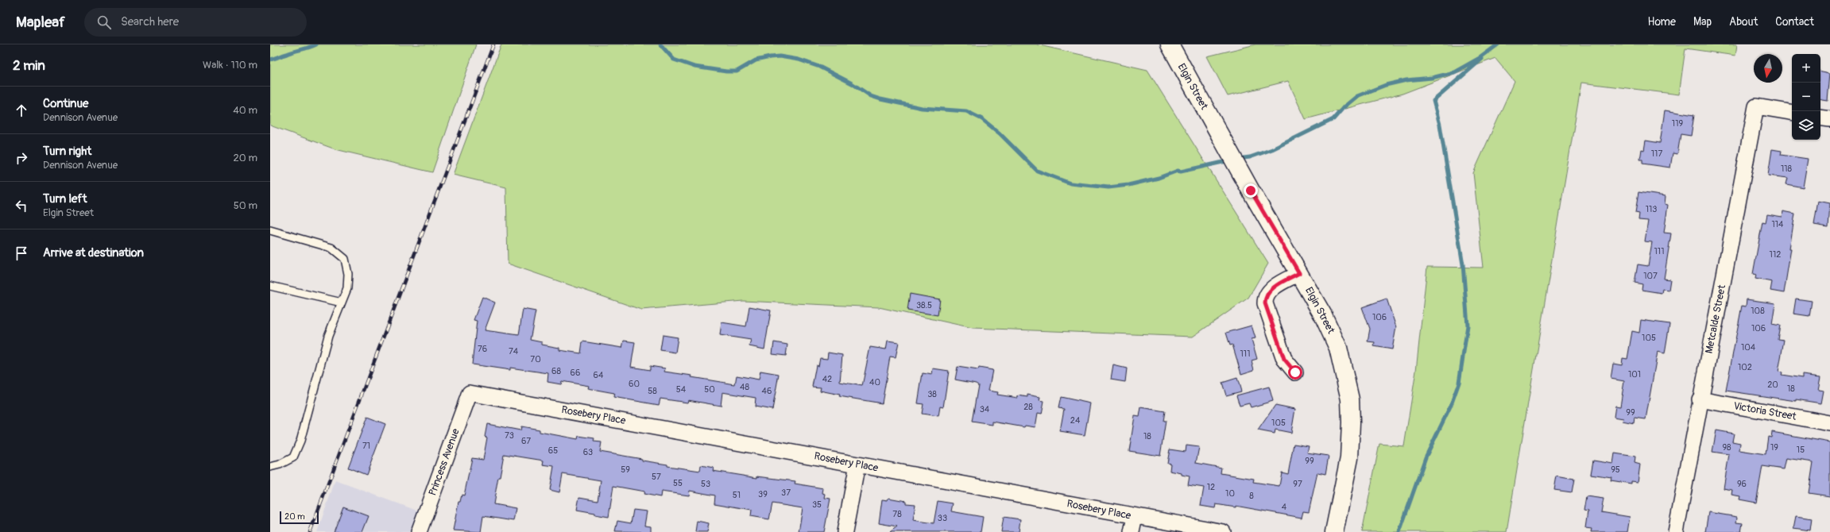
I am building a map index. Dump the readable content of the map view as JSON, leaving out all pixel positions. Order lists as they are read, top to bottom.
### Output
{
  "streets": {
    "street": [
      "Elgin Street",
      "Metcalde Street",
      "Victoria Street",
      "Rosebery Place",
      "Princess Avenue"
    ]
  },
  "crossings": [
    ["Metcalde Street", "Victoria Street"],
    ["Rosebery Place", "Princess Avenue"]
  ],
  "house_numbers": [
    "119",
    "117",
    "118",
    "113",
    "114",
    "111",
    "112",
    "107",
    "38.5",
    "108",
    "106",
    "106",
    "105",
    "104",
    "76",
    "74",
    "111",
    "70",
    "102",
    "68",
    "66",
    "101",
    "64",
    "42",
    "40",
    "60",
    "20",
    "48",
    "18",
    "54",
    "50",
    "58",
    "46",
    "38",
    "28",
    "34",
    "99",
    "24",
    "105",
    "73",
    "18",
    "67",
    "71",
    "98",
    "19",
    "15",
    "65",
    "63",
    "99",
    "59",
    "95",
    "57",
    "55",
    "53",
    "97",
    "96",
    "12",
    "37",
    "10",
    "39",
    "51",
    "8",
    "35",
    "4",
    "78",
    "33"
  ],
  "scale_bar": "20 m",
  "north": "bottom",
  "page": {
    "header": "Mapleaf",
    "search": "Search here",
    "nav": [
      "Home",
      "Map",
      "About",
      "Contact"
    ],
    "heading": ["2 min", "Walk · 110 m"],
    "map_buttons": ["+", "−"],
    "list": [
      ["Continue", "Dennison Avenue", "40 m"],
      ["Turn right", "Dennison Avenue", "20 m"],
      ["Turn left", "Elgin Street", "50 m"],
      "Arrive at destination"
    ],
    "scale": "20 m"
  }
}
